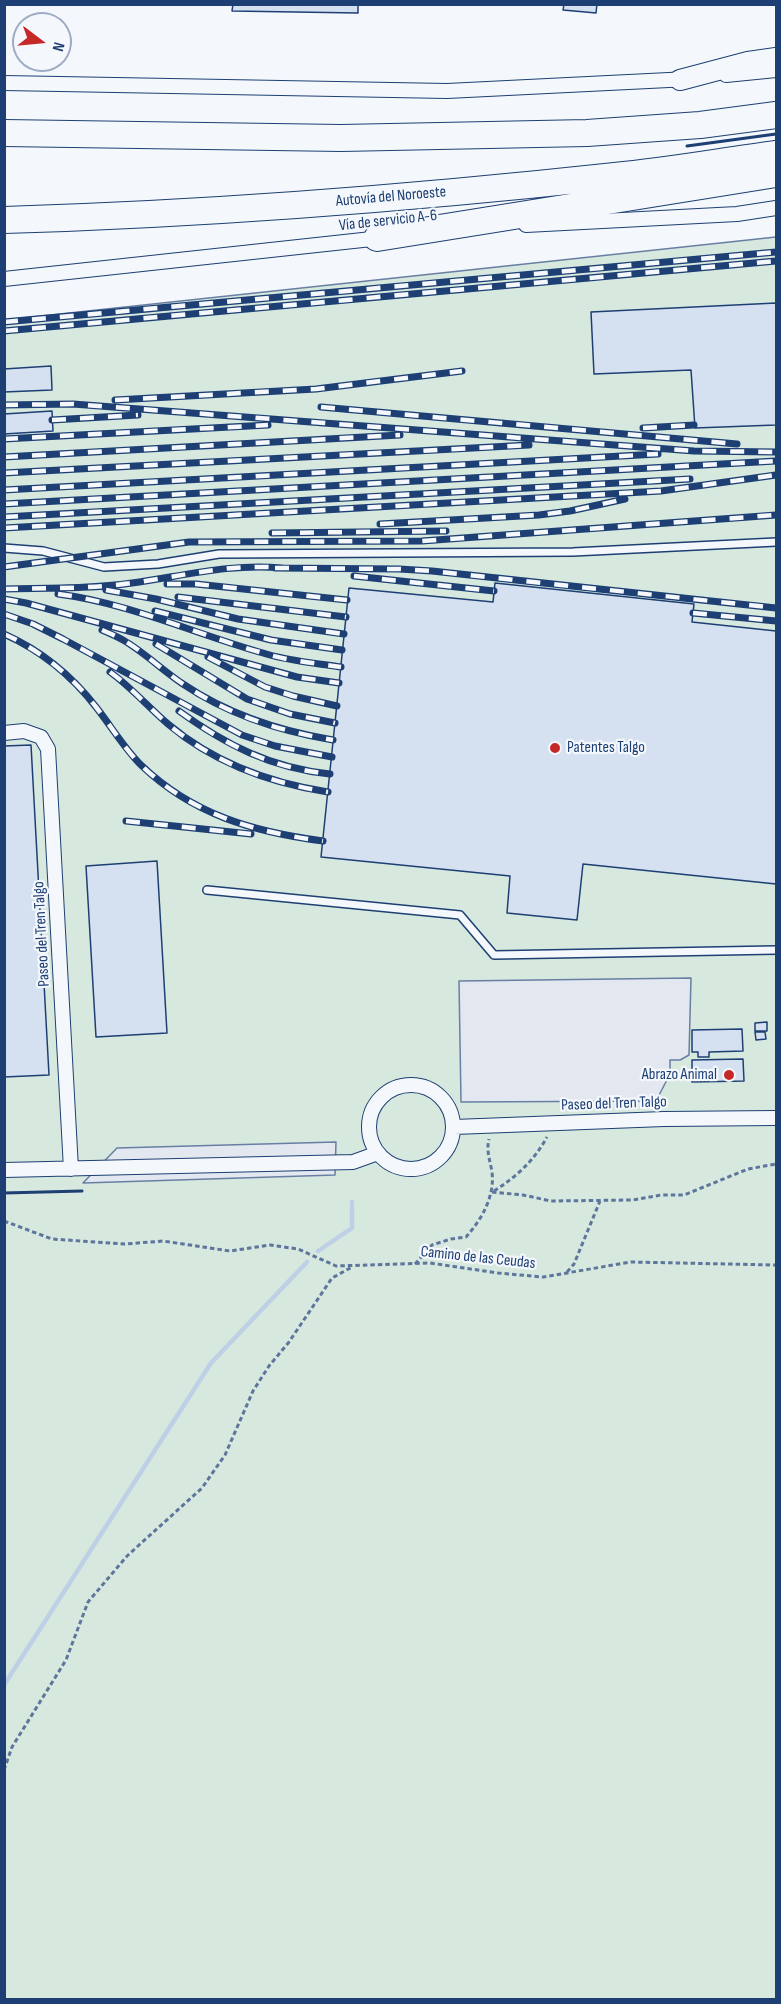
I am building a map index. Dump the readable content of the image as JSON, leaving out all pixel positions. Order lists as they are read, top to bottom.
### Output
{
  "streets": {
    "highway": ["Autovía del Noroeste"],
    "street": ["Vía de servicio A-6", "Paseo del Tren Talgo"],
    "path": ["Camino de las Ceudas"]
  },
  "places": ["Patentes Talgo", "Abrazo Animal"],
  "north": "right"
}
